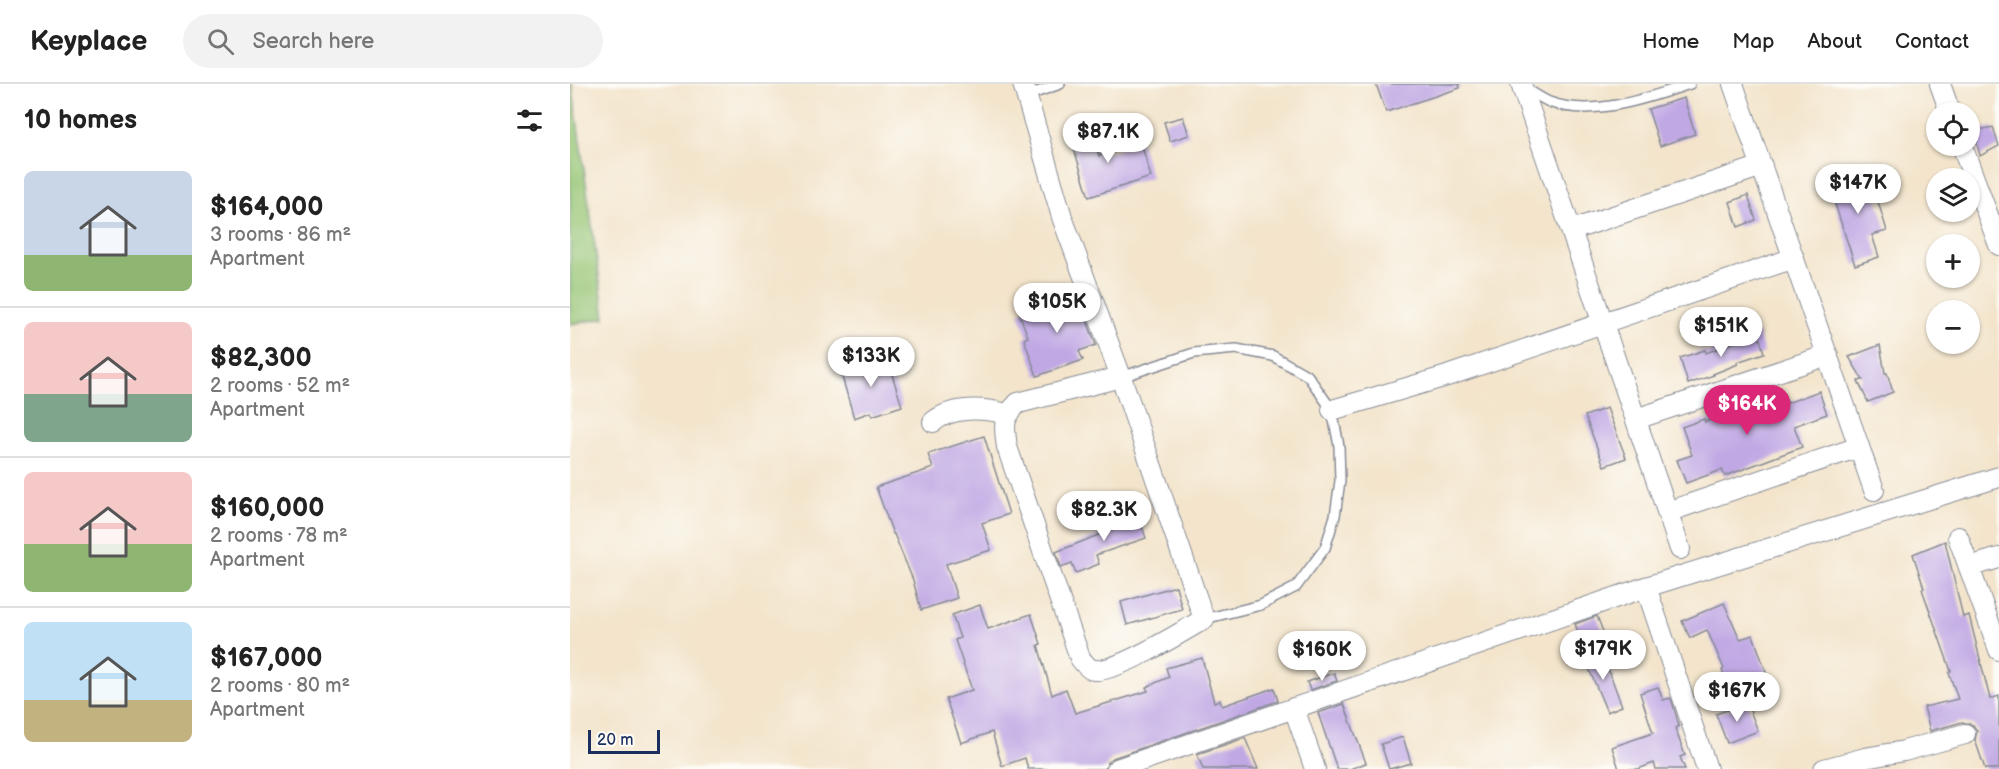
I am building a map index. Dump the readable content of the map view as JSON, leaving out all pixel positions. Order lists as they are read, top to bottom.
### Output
{
  "scale_bar": "20 m",
  "page": {
    "header": "Keyplace",
    "search": "Search here",
    "nav": [
      "Home",
      "Map",
      "About",
      "Contact"
    ],
    "heading": "10 homes",
    "map_buttons": ["+", "−"],
    "price": [
      "$87.1K",
      "$147K",
      "$105K",
      "$151K",
      "$133K",
      "$164K",
      "$82.3K",
      "$179K",
      "$160K",
      "$167K"
    ],
    "list": [
      {
        "name": "$164,000",
        "note": "3 rooms · 86 m² · Apartment"
      },
      {
        "name": "$82,300",
        "note": "2 rooms · 52 m² · Apartment"
      },
      {
        "name": "$160,000",
        "note": "2 rooms · 78 m² · Apartment"
      },
      {
        "name": "$167,000",
        "note": "2 rooms · 80 m² · Apartment"
      }
    ],
    "scale": "20 m"
  }
}
